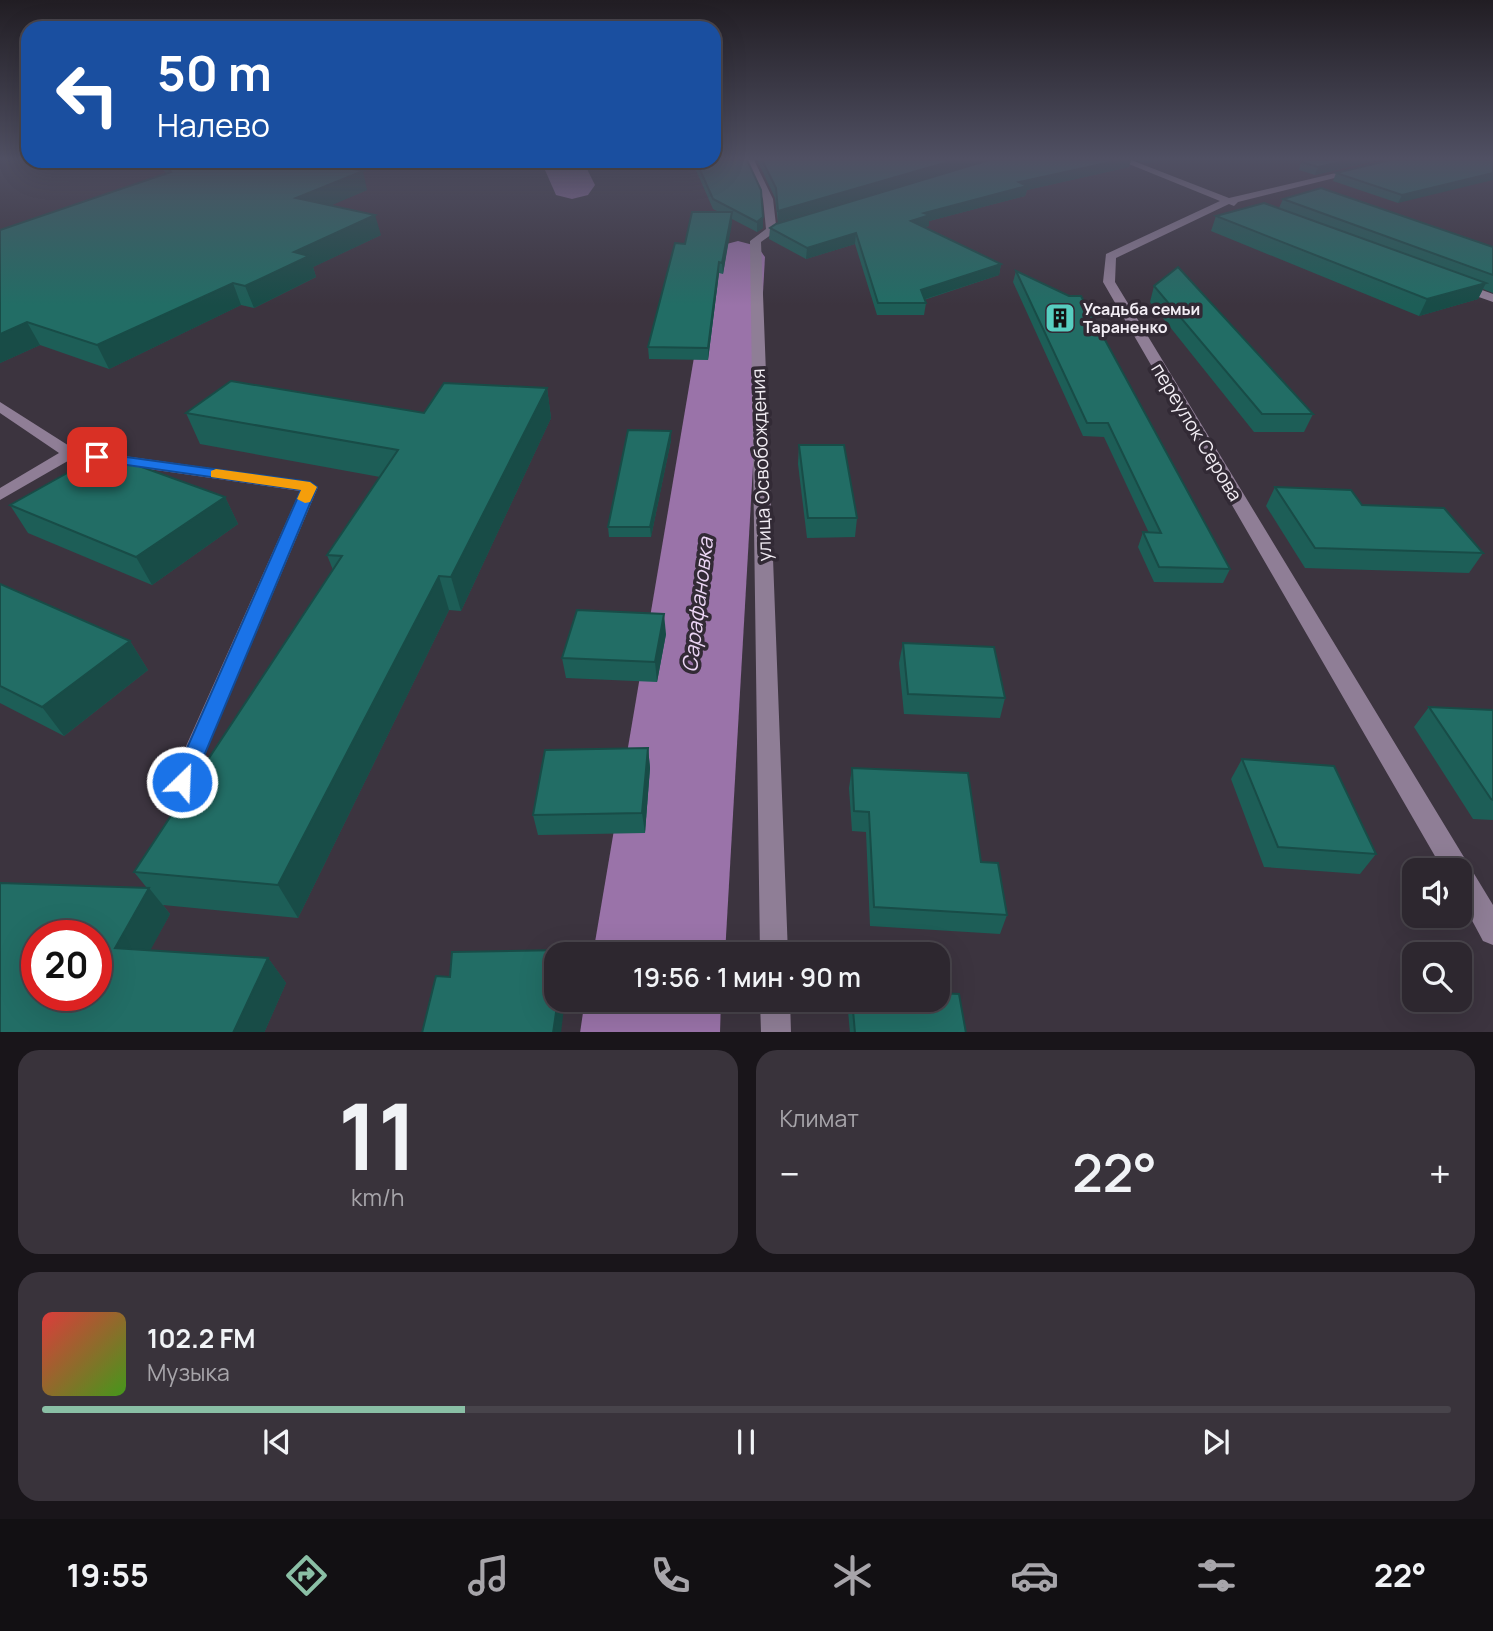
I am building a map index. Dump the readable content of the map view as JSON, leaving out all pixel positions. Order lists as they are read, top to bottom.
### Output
{
  "streets": {
    "street": ["переулок Серова", "улица Освобождения"]
  },
  "water": ["Сарафановка"],
  "places": {
    "building": ["Усадьба семьи Тараненко"]
  },
  "page": {
    "turn": ["50 m", "Налево"],
    "limit": "20",
    "trip": "19:56 · 1 мин · 90 m",
    "tile": [
      ["11", "km/h"],
      "Климат"
    ],
    "heat": ["−", "22°", "+"],
    "song": ["102.2 FM", "Музыка"],
    "tabs": ["19:55", "22°"]
  }
}
